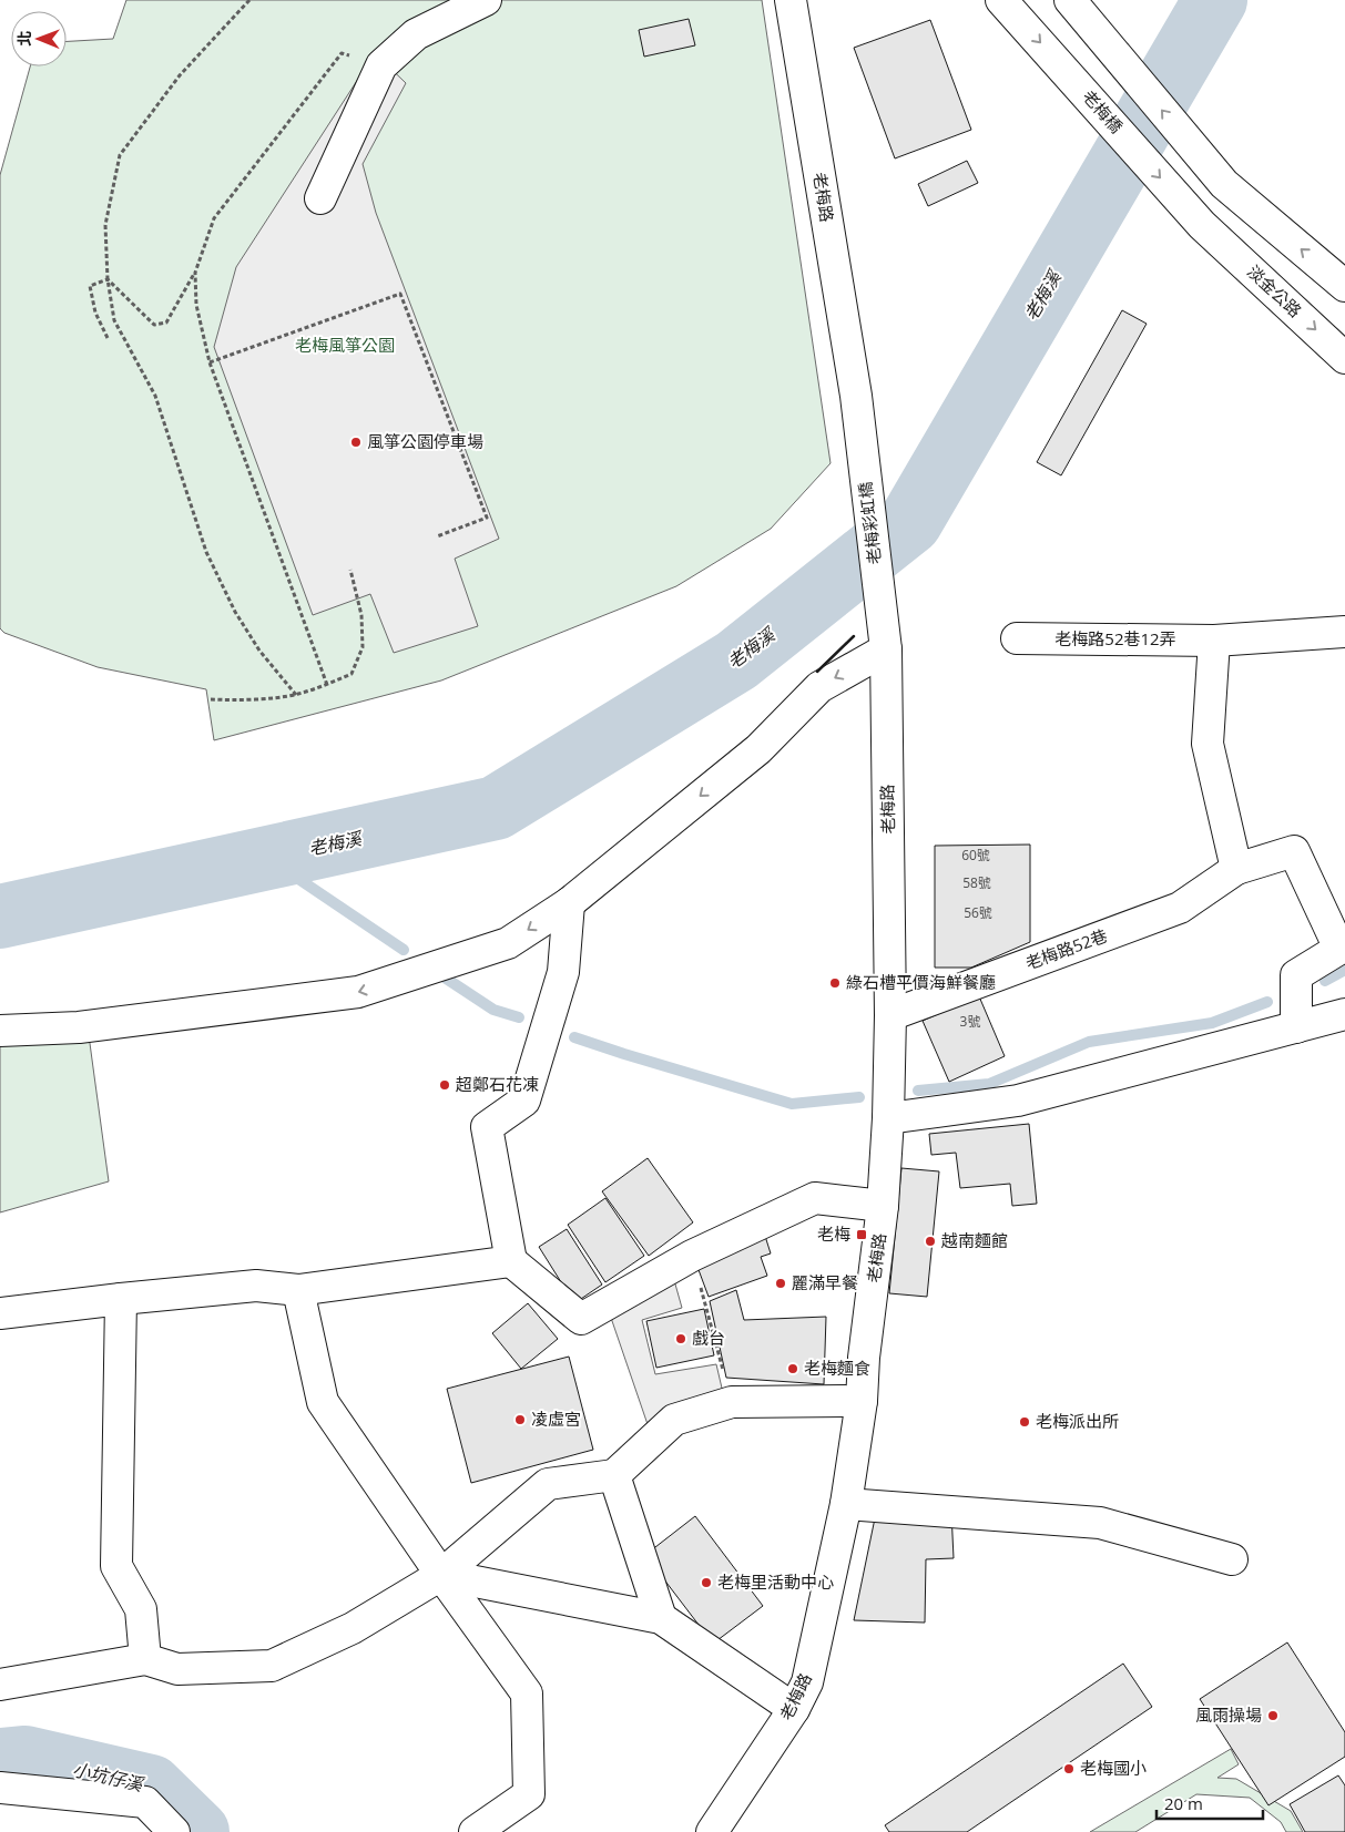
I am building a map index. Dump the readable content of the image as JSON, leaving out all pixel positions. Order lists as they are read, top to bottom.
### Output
{
  "streets": {
    "street": [
      "老梅橋",
      "老梅路",
      "淡金公路",
      "老梅彩虹橋",
      "老梅路52巷12弄",
      "老梅路52巷"
    ]
  },
  "crossings": [
    ["老梅橋", "淡金公路"],
    ["老梅路", "老梅彩虹橋"],
    ["老梅路", "老梅路52巷"]
  ],
  "water": ["老梅溪", "小坑仔溪"],
  "parks": ["老梅風箏公園"],
  "places": {
    "other": [
      "風箏公園停車場",
      "綠石槽平價海鮮餐廳",
      "超鄭石花凍",
      "越南麵館",
      "麗滿早餐",
      "戲台",
      "老梅麵食",
      "凌虛宮",
      "老梅派出所",
      "老梅里活動中心",
      "風雨操場",
      "老梅國小"
    ],
    "transit": ["老梅"]
  },
  "house_numbers": [
    "60號",
    "58號",
    "56號",
    "3號"
  ],
  "scale_bar": "20 m",
  "north": "left"
}
